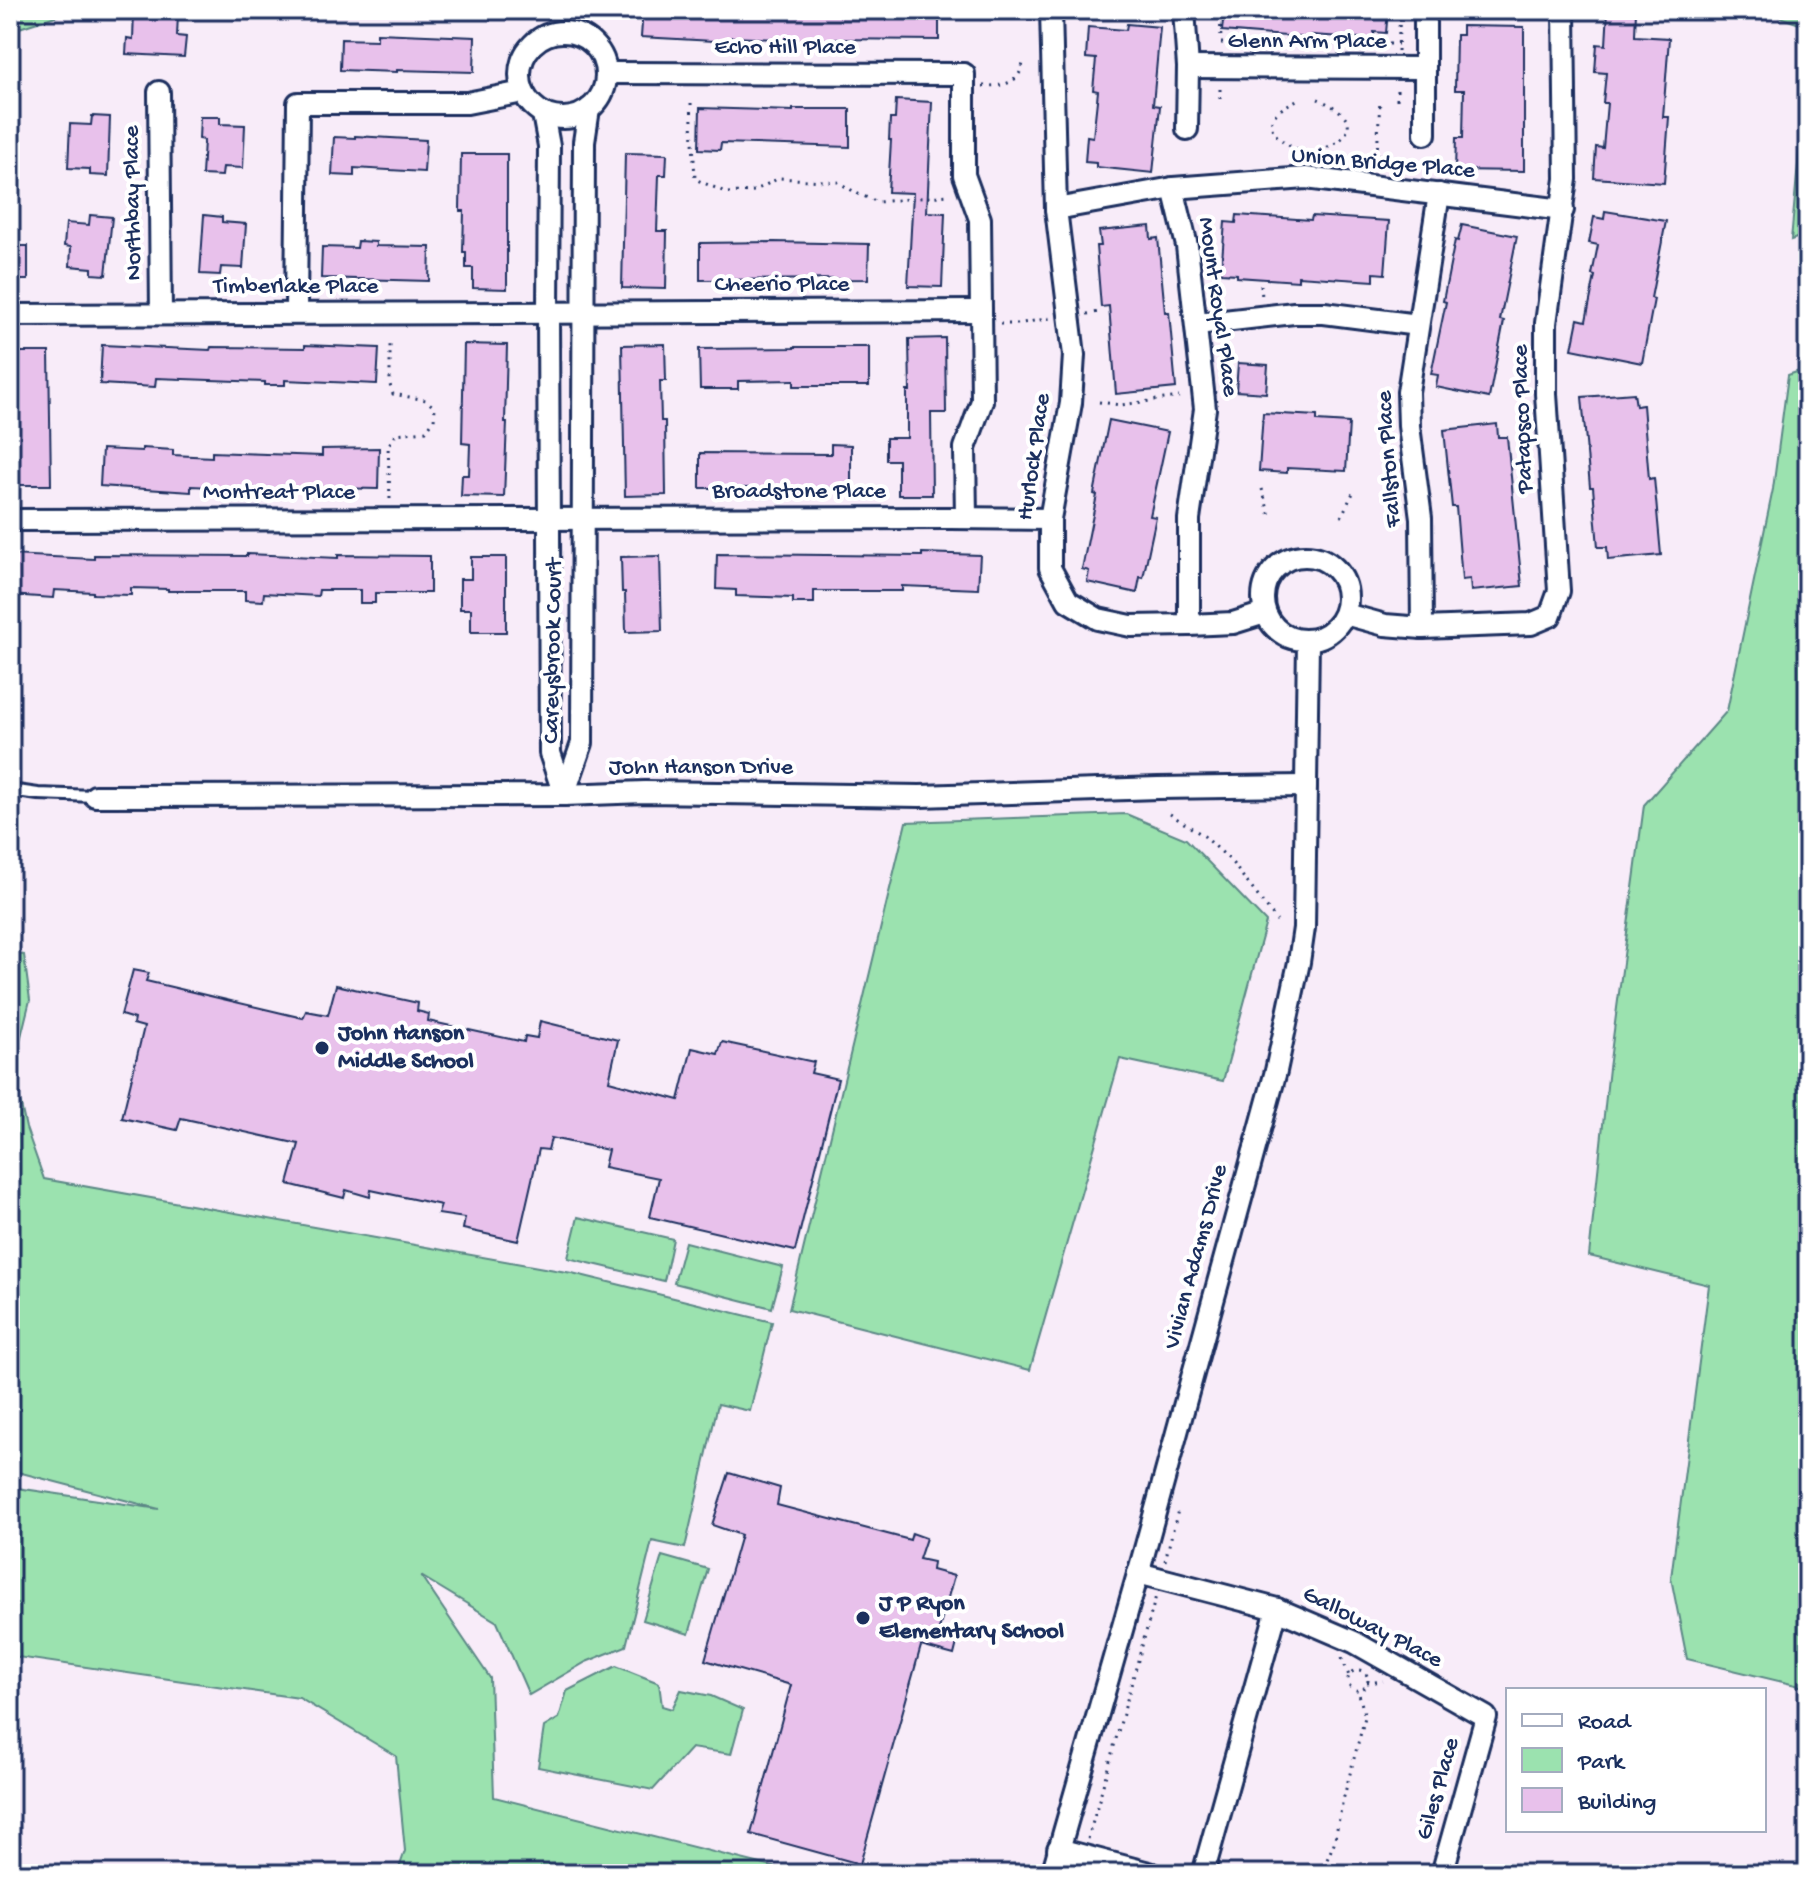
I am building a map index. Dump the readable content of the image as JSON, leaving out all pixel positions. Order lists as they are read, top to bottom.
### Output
{
  "streets": {
    "street": [
      "Glenn Arm Place",
      "Echo Hill Place",
      "Union Bridge Place",
      "Northbay Place",
      "Cheerio Place",
      "Timberlake Place",
      "Mount Royal Place",
      "Patapsco Place",
      "Hurlock Place",
      "Fallston Place",
      "Broadstone Place",
      "Montreat Place",
      "Careysbrook Court",
      "John Hanson Drive",
      "Vivian Adams Drive",
      "Galloway Place",
      "Giles Place"
    ]
  },
  "crossings": [
    ["Echo Hill Place", "Careysbrook Court"],
    ["Union Bridge Place", "Mount Royal Place"],
    ["Union Bridge Place", "Patapsco Place"],
    ["Union Bridge Place", "Hurlock Place"],
    ["Union Bridge Place", "Fallston Place"],
    ["Northbay Place", "Timberlake Place"],
    ["Cheerio Place", "Timberlake Place"],
    ["Cheerio Place", "Careysbrook Court"],
    ["Timberlake Place", "Careysbrook Court"],
    ["Mount Royal Place", "Hurlock Place"],
    ["Patapsco Place", "Hurlock Place"],
    ["Patapsco Place", "Fallston Place"],
    ["Patapsco Place", "Vivian Adams Drive"],
    ["Hurlock Place", "Broadstone Place"],
    ["Hurlock Place", "Vivian Adams Drive"],
    ["Broadstone Place", "Montreat Place"],
    ["Broadstone Place", "Careysbrook Court"],
    ["Montreat Place", "Careysbrook Court"],
    ["Careysbrook Court", "John Hanson Drive"],
    ["John Hanson Drive", "Vivian Adams Drive"],
    ["Vivian Adams Drive", "Galloway Place"],
    ["Galloway Place", "Giles Place"]
  ],
  "places": ["John Hanson Middle School", "J P Ryon Elementary School"],
  "legend": ["Road", "Park", "Building"]
}
